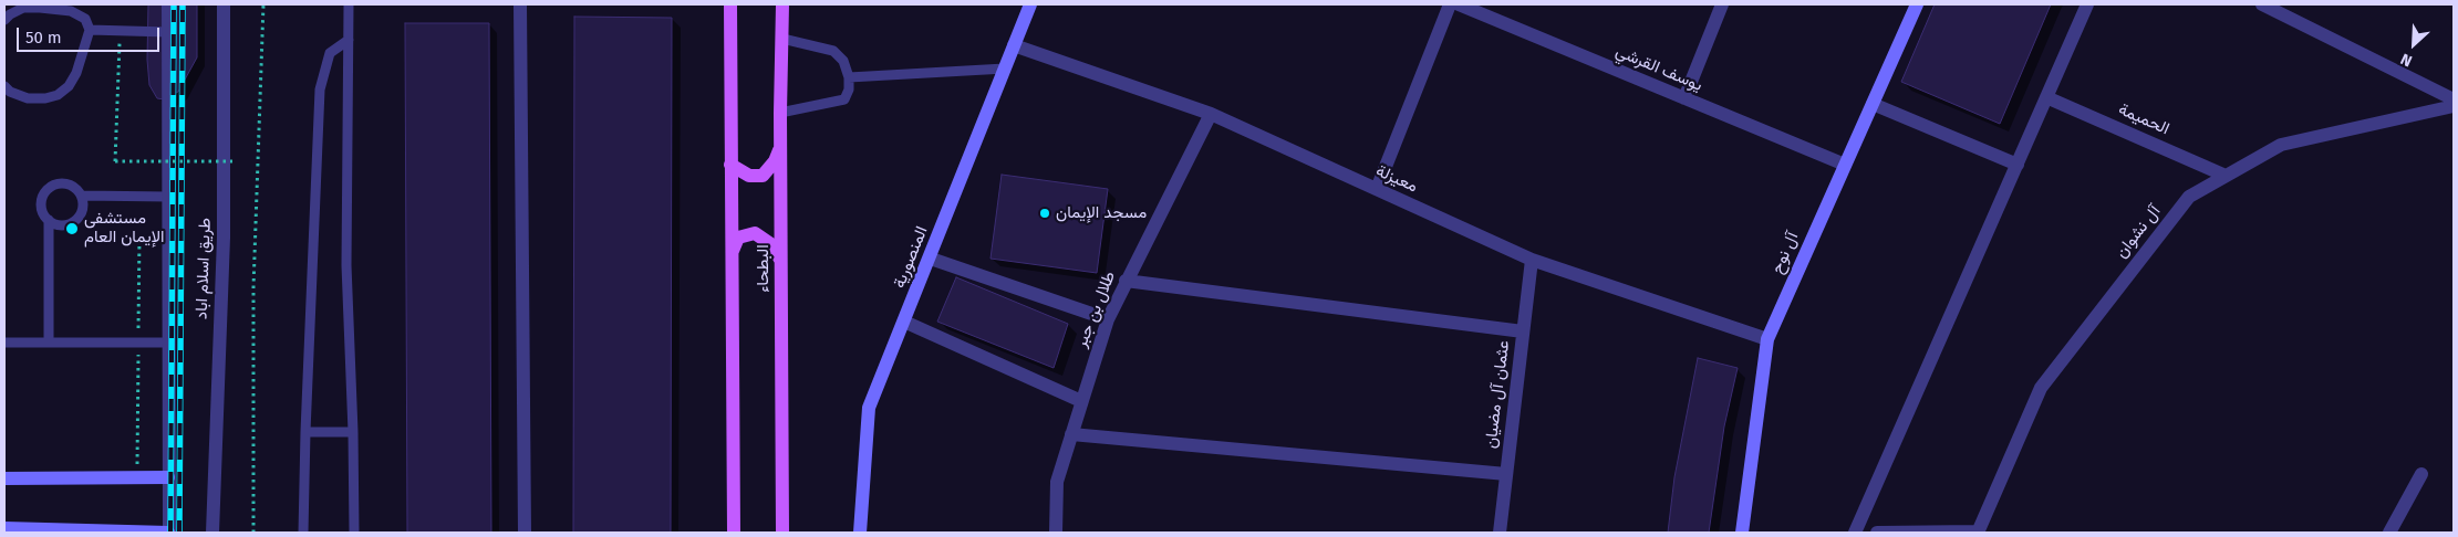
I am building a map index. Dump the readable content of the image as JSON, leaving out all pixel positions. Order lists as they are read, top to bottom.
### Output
{
  "streets": {
    "main road": ["البطحاء"],
    "street": [
      "يوسف القرشي",
      "الحميمة",
      "معيزلة",
      "آل نشوان",
      "آل نوح",
      "المنصورية",
      "طريق اسلام اباد",
      "طلال بن جبر",
      "عثمان آل مضيان"
    ]
  },
  "crossings": [
    ["يوسف القرشي", "آل نوح"],
    ["الحميمة", "آل نشوان"],
    ["معيزلة", "آل نوح"],
    ["معيزلة", "المنصورية"],
    ["معيزلة", "طلال بن جبر"],
    ["معيزلة", "عثمان آل مضيان"]
  ],
  "places": ["مسجد الإيمان", "مستشفى الإيمان العام"],
  "scale_bar": "50 m",
  "north": "bottom left"
}
